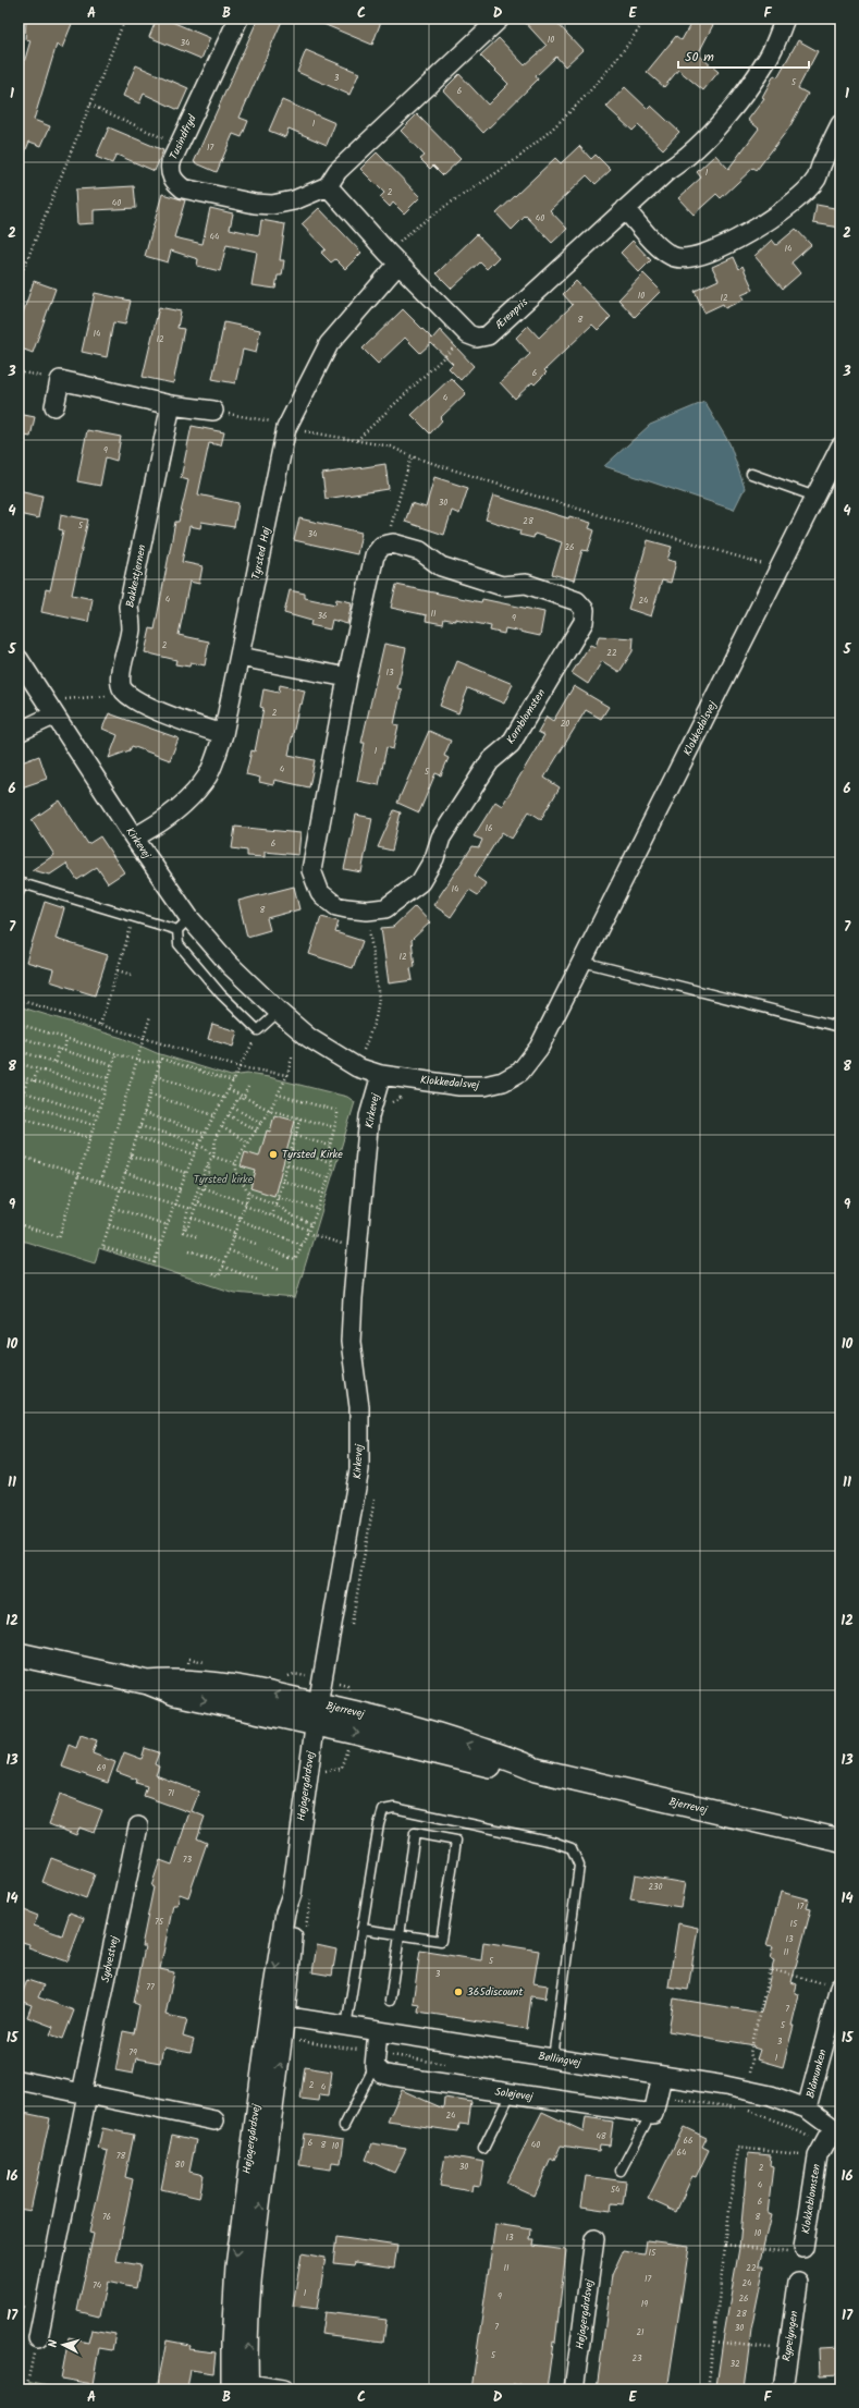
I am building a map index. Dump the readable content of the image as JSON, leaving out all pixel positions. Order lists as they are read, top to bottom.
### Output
{
  "streets": {
    "street": [
      "Tusindfryd",
      "Ærenpris",
      "Tyrsted Høj",
      "Bakkestjernen",
      "Kornblomsten",
      "Klokkedalsvej",
      "Kirkevej",
      "Bjerrevej",
      "Højagergårdsvej",
      "Sydvestvej",
      "Bøllingvej",
      "Blåmunken",
      "Soløjevej",
      "Klokkeblomsten",
      "Rypelyngen"
    ]
  },
  "crossings": [
    ["Tyrsted Høj", "Kirkevej"],
    ["Klokkedalsvej", "Kirkevej"],
    ["Kirkevej", "Bjerrevej"],
    ["Kirkevej", "Højagergårdsvej"],
    ["Bjerrevej", "Højagergårdsvej"],
    ["Højagergårdsvej", "Bøllingvej"],
    ["Bøllingvej", "Blåmunken"],
    ["Bøllingvej", "Klokkeblomsten"]
  ],
  "parks": ["Tyrsted kirke"],
  "places": ["Tyrsted Kirke", "365discount"],
  "house_numbers": [
    "10",
    "34",
    "3",
    "5",
    "6",
    "1",
    "17",
    "1",
    "2",
    "40",
    "40",
    "44",
    "14",
    "10",
    "12",
    "8",
    "14",
    "12",
    "6",
    "4",
    "9",
    "30",
    "28",
    "5",
    "34",
    "26",
    "4",
    "24",
    "11",
    "36",
    "9",
    "2",
    "22",
    "13",
    "2",
    "20",
    "1",
    "4",
    "5",
    "16",
    "6",
    "14",
    "8",
    "12",
    "69",
    "71",
    "73",
    "230",
    "17",
    "75",
    "15",
    "13",
    "11",
    "5",
    "3",
    "77",
    "7",
    "5",
    "3",
    "79",
    "1",
    "2",
    "4",
    "24",
    "48",
    "66",
    "6",
    "8",
    "40",
    "10",
    "64",
    "78",
    "80",
    "30",
    "2",
    "4",
    "54",
    "6",
    "76",
    "8",
    "10",
    "13",
    "15",
    "11",
    "22",
    "17",
    "24",
    "74",
    "1",
    "9",
    "26",
    "19",
    "28",
    "7",
    "30",
    "21",
    "5",
    "23",
    "32"
  ],
  "scale_bar": "50 m",
  "north": "left",
  "grid": {
    "columns": [
      "A",
      "B",
      "C",
      "D",
      "E",
      "F"
    ],
    "rows": [
      "1",
      "2",
      "3",
      "4",
      "5",
      "6",
      "7",
      "8",
      "9",
      "10",
      "11",
      "12",
      "13",
      "14",
      "15",
      "16",
      "17"
    ]
  }
}
